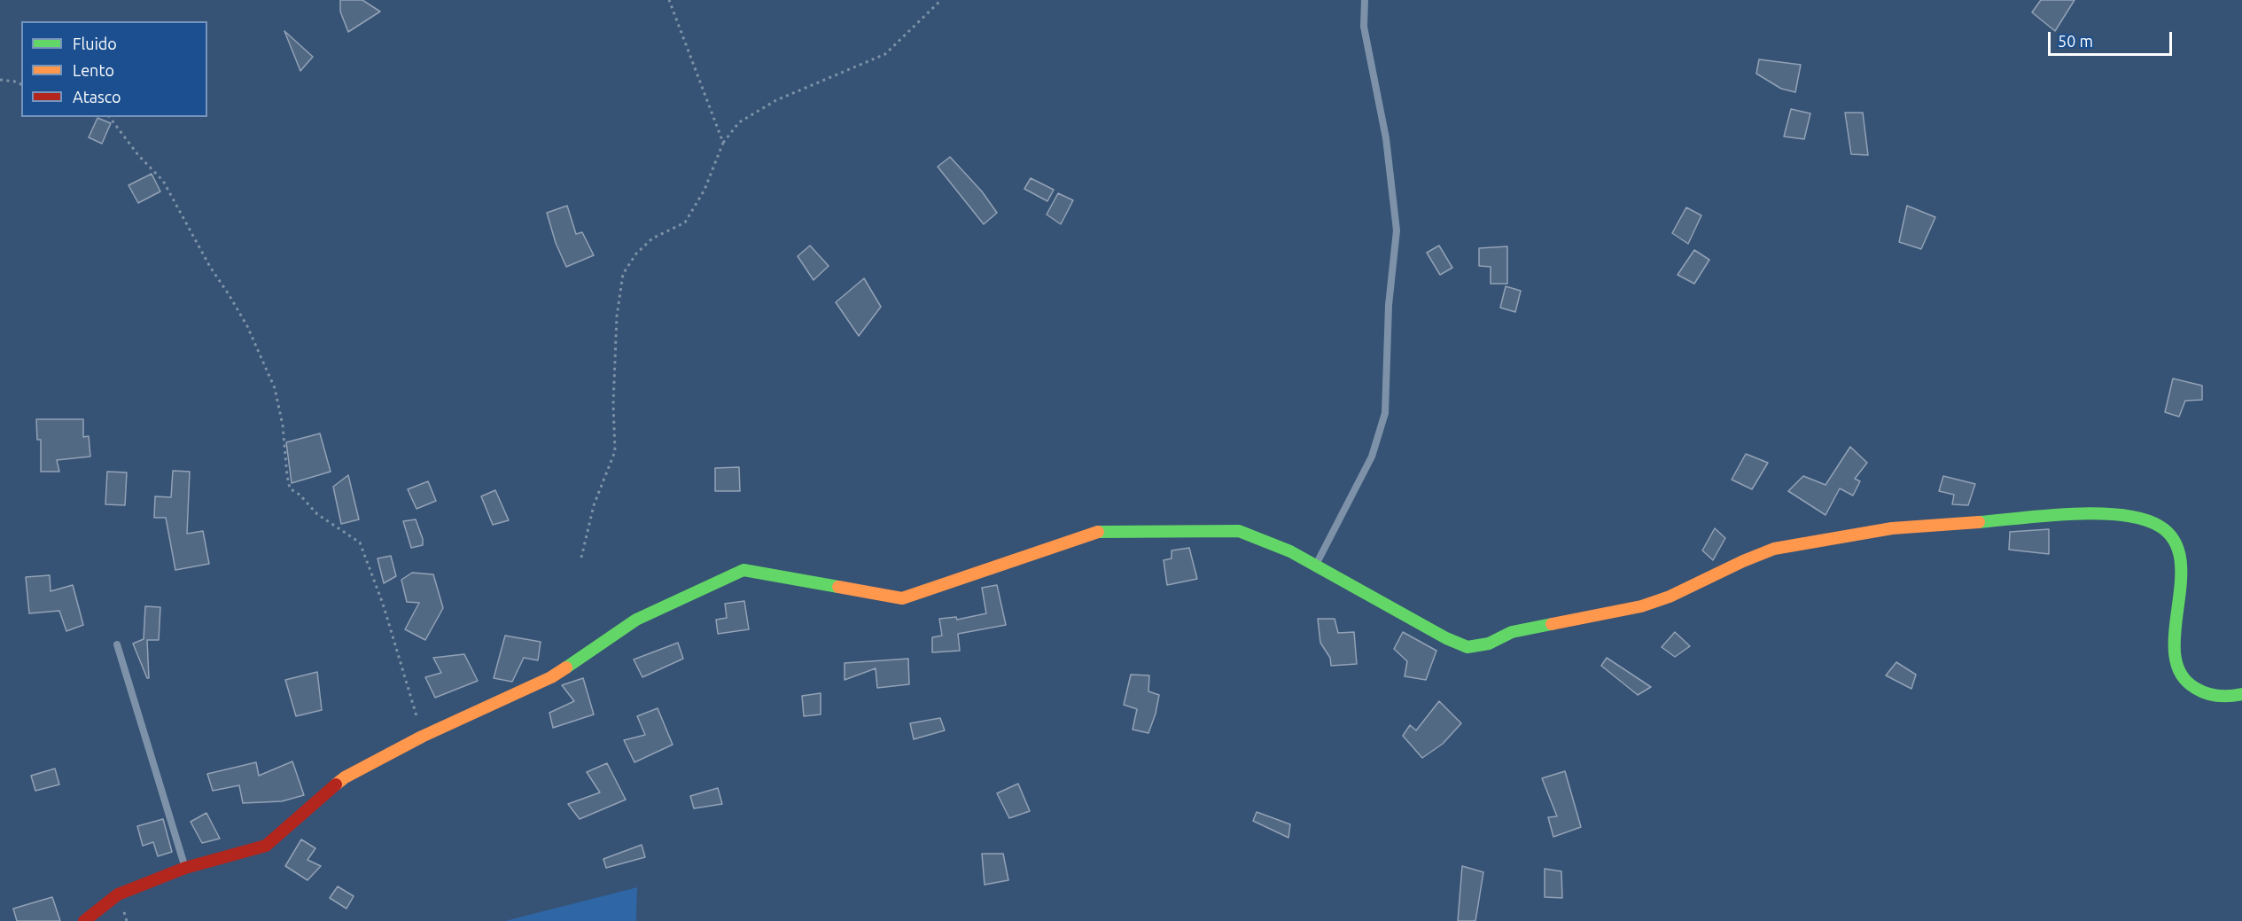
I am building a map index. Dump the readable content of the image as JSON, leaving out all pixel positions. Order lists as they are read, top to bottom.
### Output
{
  "legend": ["Fluido", "Lento", "Atasco"],
  "scale_bar": "50 m"
}
